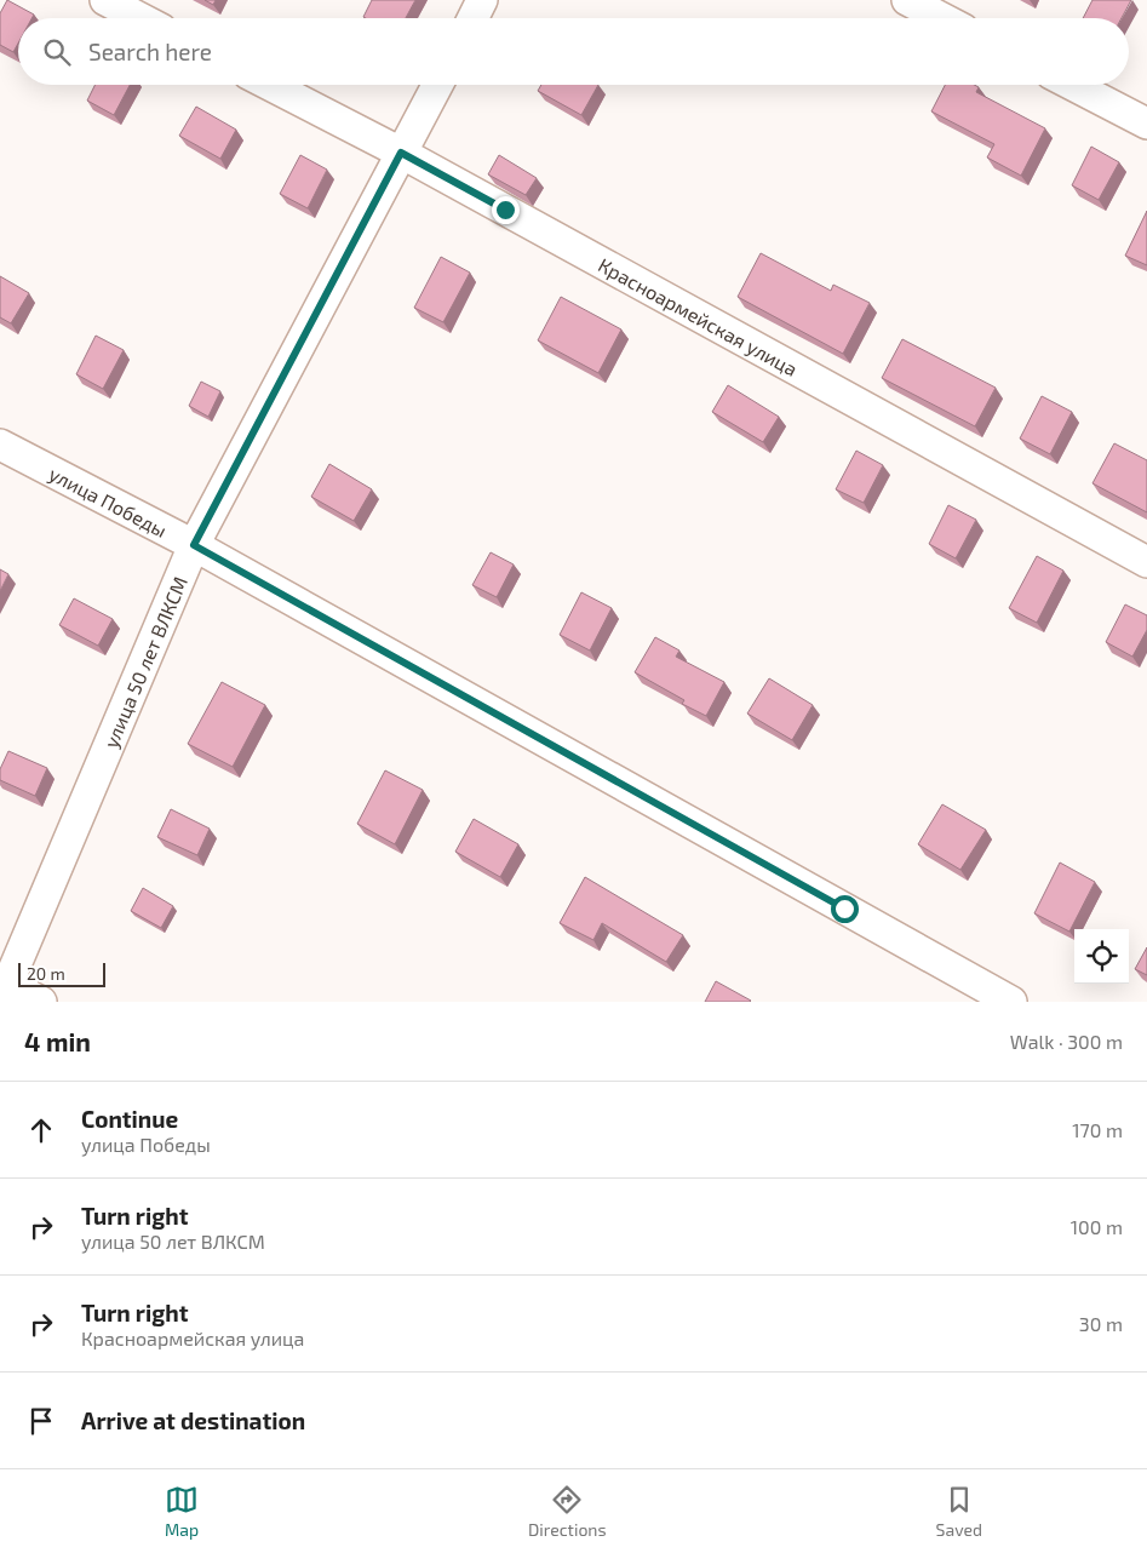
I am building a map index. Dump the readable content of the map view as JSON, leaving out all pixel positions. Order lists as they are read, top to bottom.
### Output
{
  "streets": {
    "street": ["Красноармейская улица", "улица Победы", "улица 50 лет ВЛКСМ"]
  },
  "crossings": [
    ["Красноармейская улица", "улица 50 лет ВЛКСМ"],
    ["улица Победы", "улица 50 лет ВЛКСМ"]
  ],
  "scale_bar": "20 m",
  "page": {
    "search": "Search here",
    "scale": "20 m",
    "heading": ["4 min", "Walk · 300 m"],
    "list": [
      ["Continue", "улица Победы", "170 m"],
      ["Turn right", "улица 50 лет ВЛКСМ", "100 m"],
      ["Turn right", "Красноармейская улица", "30 m"],
      "Arrive at destination"
    ],
    "nav": ["Map", "Directions", "Saved"]
  }
}
